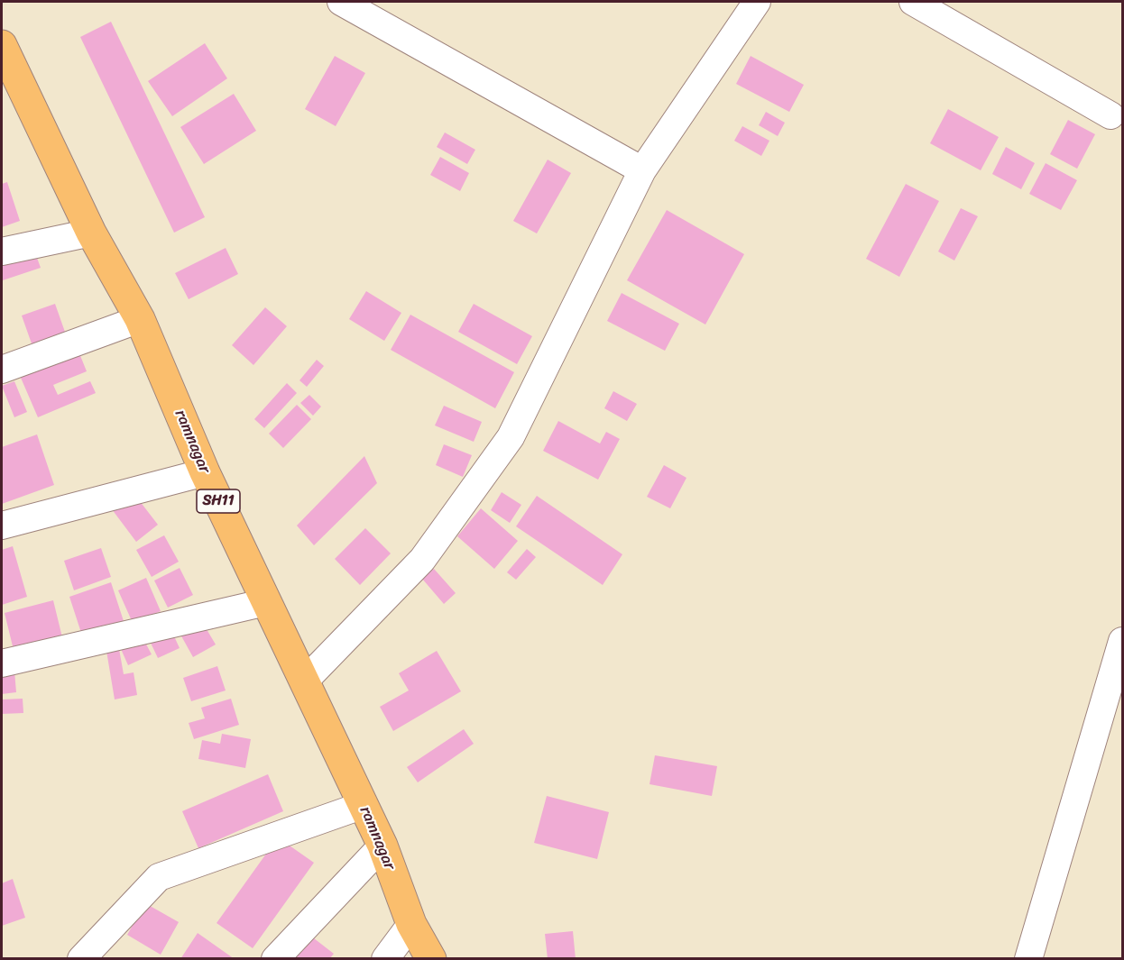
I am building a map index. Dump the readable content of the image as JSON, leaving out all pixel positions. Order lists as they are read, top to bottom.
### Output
{
  "streets": {
    "main road": ["ramnagar", "SH11"]
  }
}
